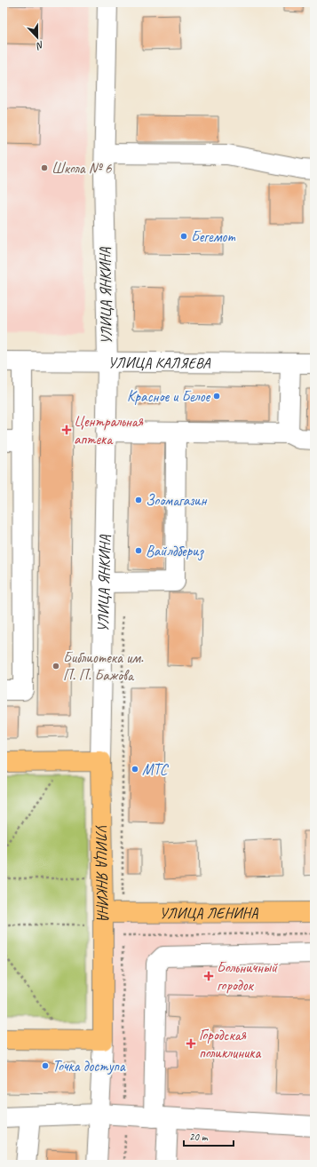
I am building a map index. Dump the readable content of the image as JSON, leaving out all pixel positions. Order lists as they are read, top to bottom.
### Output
{
  "streets": {
    "main road": ["УЛИЦА ЯНКИНА", "УЛИЦА ЛЕНИНА"],
    "street": ["УЛИЦА КАЛЯЕВА"]
  },
  "crossings": [
    ["УЛИЦА ЯНКИНА", "УЛИЦА КАЛЯЕВА"],
    ["УЛИЦА ЯНКИНА", "УЛИЦА ЛЕНИНА"]
  ],
  "places": {
    "other": [
      "Школа № 6",
      "Бегемот",
      "Красное и Белое",
      "Зоомагазин",
      "Вайлдбериз",
      "Библиотека им. П. П. Бажова",
      "МТС",
      "Точка доступа"
    ],
    "health": ["Центральная аптека", "Больничный городок", "Городская поликлиника"]
  },
  "scale_bar": "20 m",
  "north": "bottom"
}
